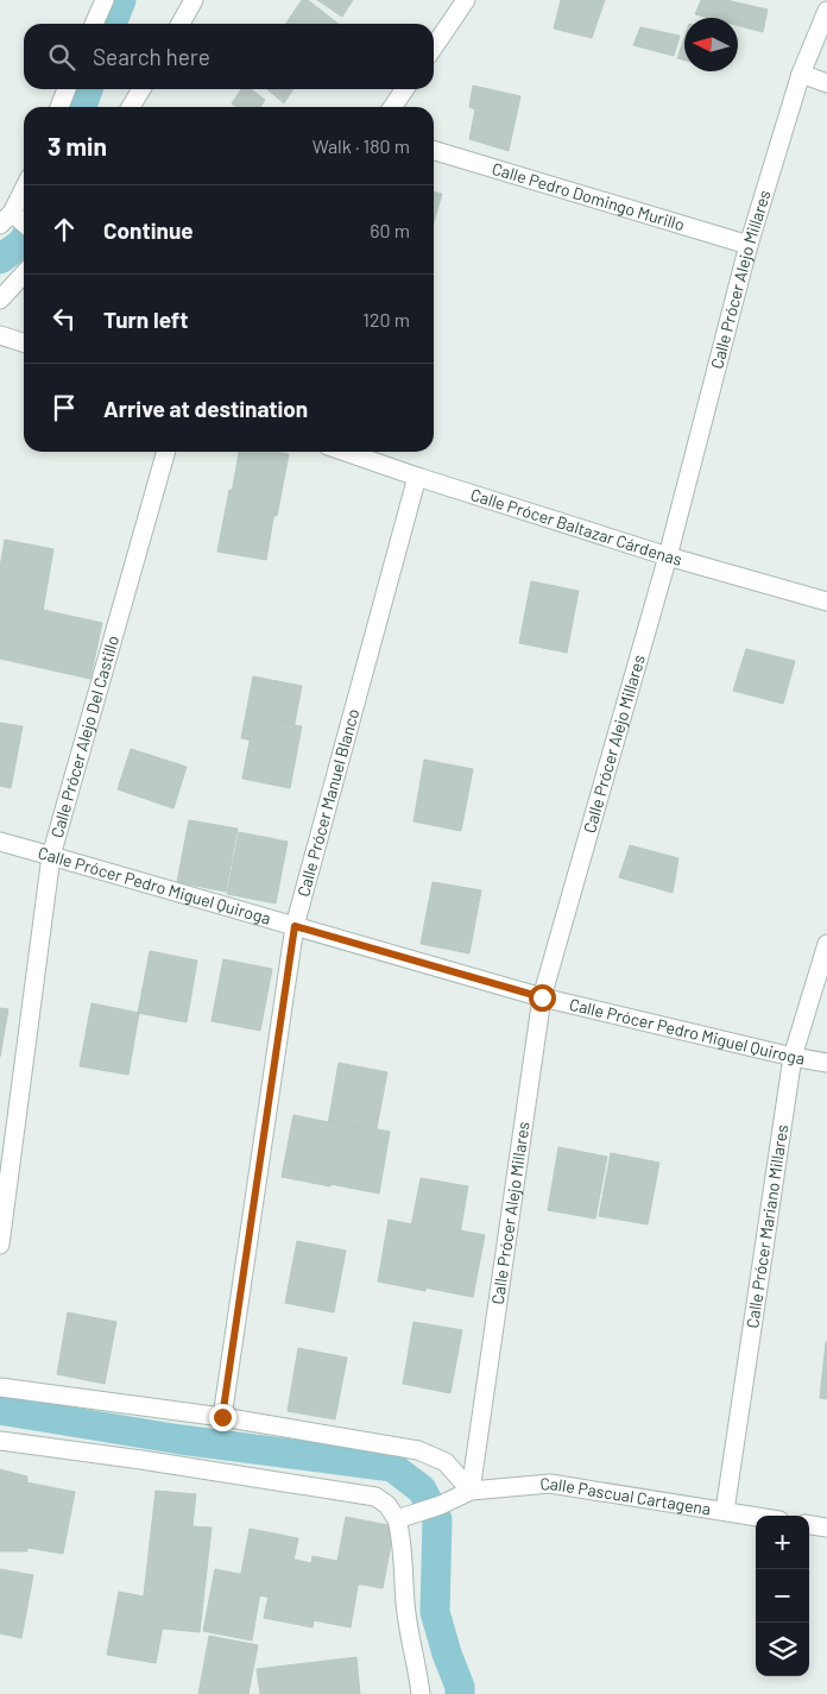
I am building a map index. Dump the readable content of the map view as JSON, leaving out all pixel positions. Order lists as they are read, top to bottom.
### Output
{
  "streets": {
    "street": [
      "Calle Pedro Domingo Murillo",
      "Calle Prócer Alejo Millares",
      "Calle Prócer Baltazar Cárdenas",
      "Calle Prócer Alejo Del Castillo",
      "Calle Prócer Manuel Blanco",
      "Calle Prócer Pedro Miguel Quiroga",
      "Calle Prócer Mariano Millares",
      "Calle Pascual Cartagena"
    ]
  },
  "crossings": [
    ["Calle Pedro Domingo Murillo", "Calle Prócer Alejo Millares"],
    ["Calle Prócer Alejo Millares", "Calle Prócer Baltazar Cárdenas"],
    ["Calle Prócer Alejo Millares", "Calle Prócer Pedro Miguel Quiroga"],
    ["Calle Prócer Alejo Millares", "Calle Pascual Cartagena"],
    ["Calle Prócer Baltazar Cárdenas", "Calle Prócer Manuel Blanco"],
    ["Calle Prócer Alejo Del Castillo", "Calle Prócer Pedro Miguel Quiroga"],
    ["Calle Prócer Manuel Blanco", "Calle Prócer Pedro Miguel Quiroga"],
    ["Calle Prócer Pedro Miguel Quiroga", "Calle Prócer Mariano Millares"],
    ["Calle Prócer Mariano Millares", "Calle Pascual Cartagena"]
  ],
  "north": "left",
  "page": {
    "search": "Search here",
    "heading": ["3 min", "Walk · 180 m"],
    "list": [
      ["Continue", "60 m"],
      ["Turn left", "120 m"],
      "Arrive at destination"
    ],
    "map_buttons": ["+", "−"]
  }
}
